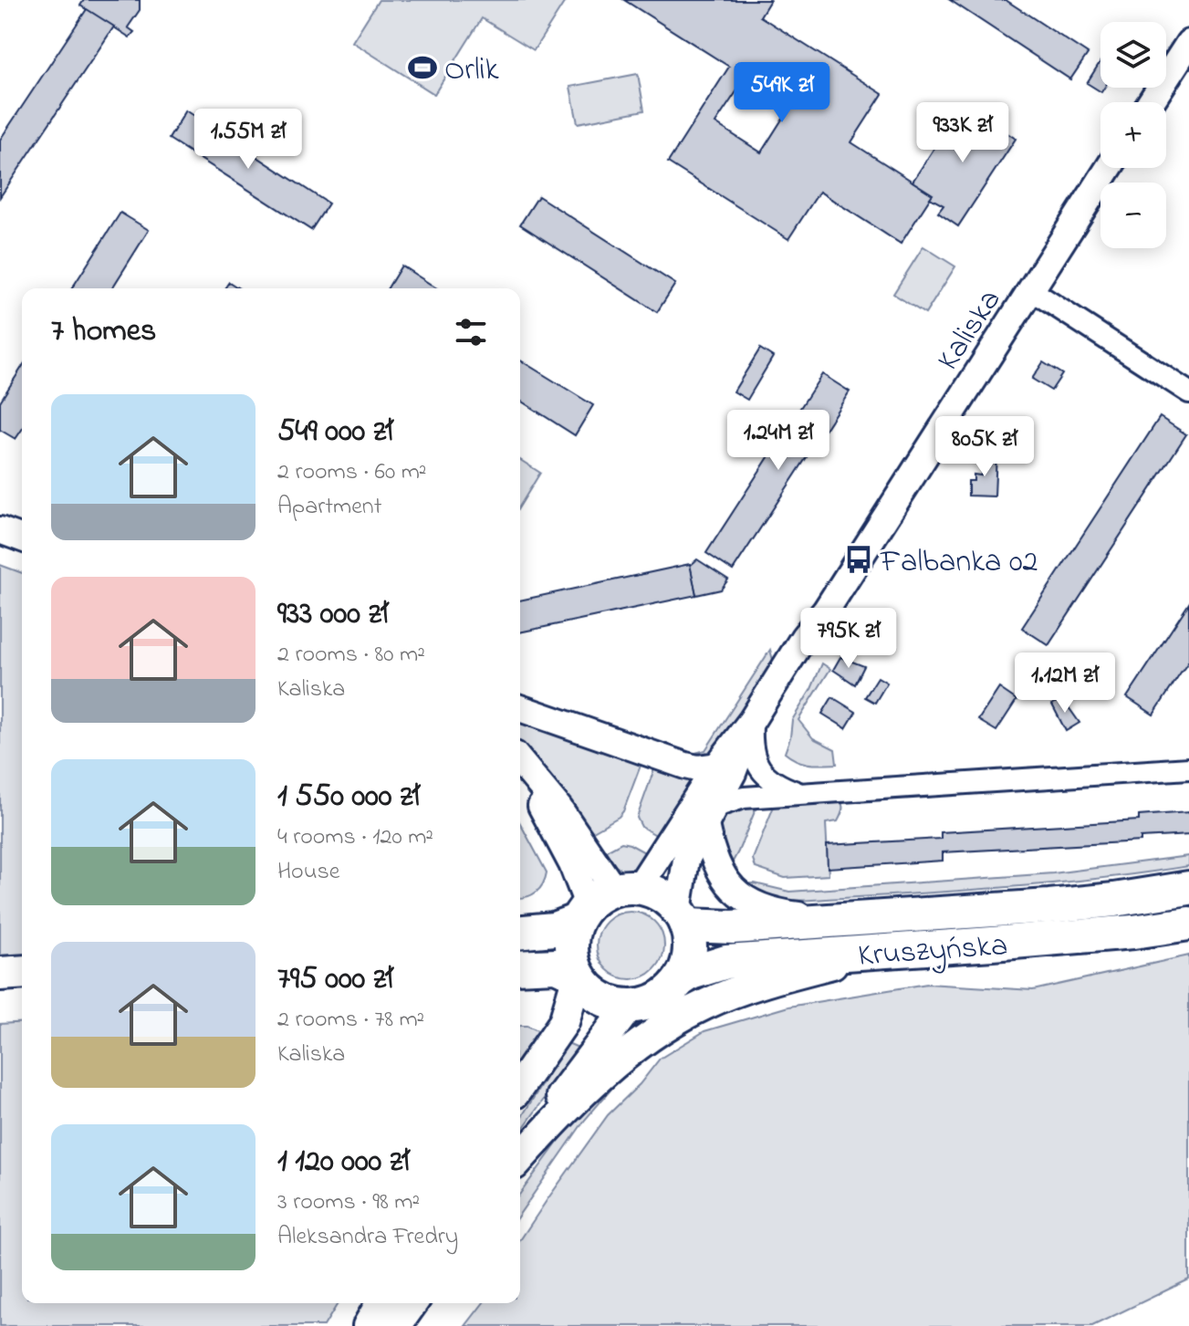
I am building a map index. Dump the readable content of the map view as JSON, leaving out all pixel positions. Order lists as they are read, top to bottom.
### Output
{
  "streets": {
    "main road": ["Kruszyńska"],
    "street": ["Kaliska"]
  },
  "crossings": [
    ["Kaliska", "Kruszyńska"]
  ],
  "places": {
    "sports": ["Orlik"],
    "bus stop": ["Falbanka 02"]
  },
  "page": {
    "map_buttons": ["+", "−"],
    "price": [
      "549K zł",
      "933K zł",
      "1.55M zł",
      "1.24M zł",
      "805K zł",
      "795K zł",
      "1.12M zł"
    ],
    "heading": "7 homes",
    "list": [
      {
        "name": "549 000 zł",
        "note": "2 rooms · 60 m² · Apartment"
      },
      {
        "name": "933 000 zł",
        "note": "2 rooms · 80 m² · Kaliska"
      },
      {
        "name": "1 550 000 zł",
        "note": "4 rooms · 120 m² · House"
      },
      {
        "name": "795 000 zł",
        "note": "2 rooms · 78 m² · Kaliska"
      },
      {
        "name": "1 120 000 zł",
        "note": "3 rooms · 98 m² · Aleksandra Fredry"
      }
    ]
  }
}
